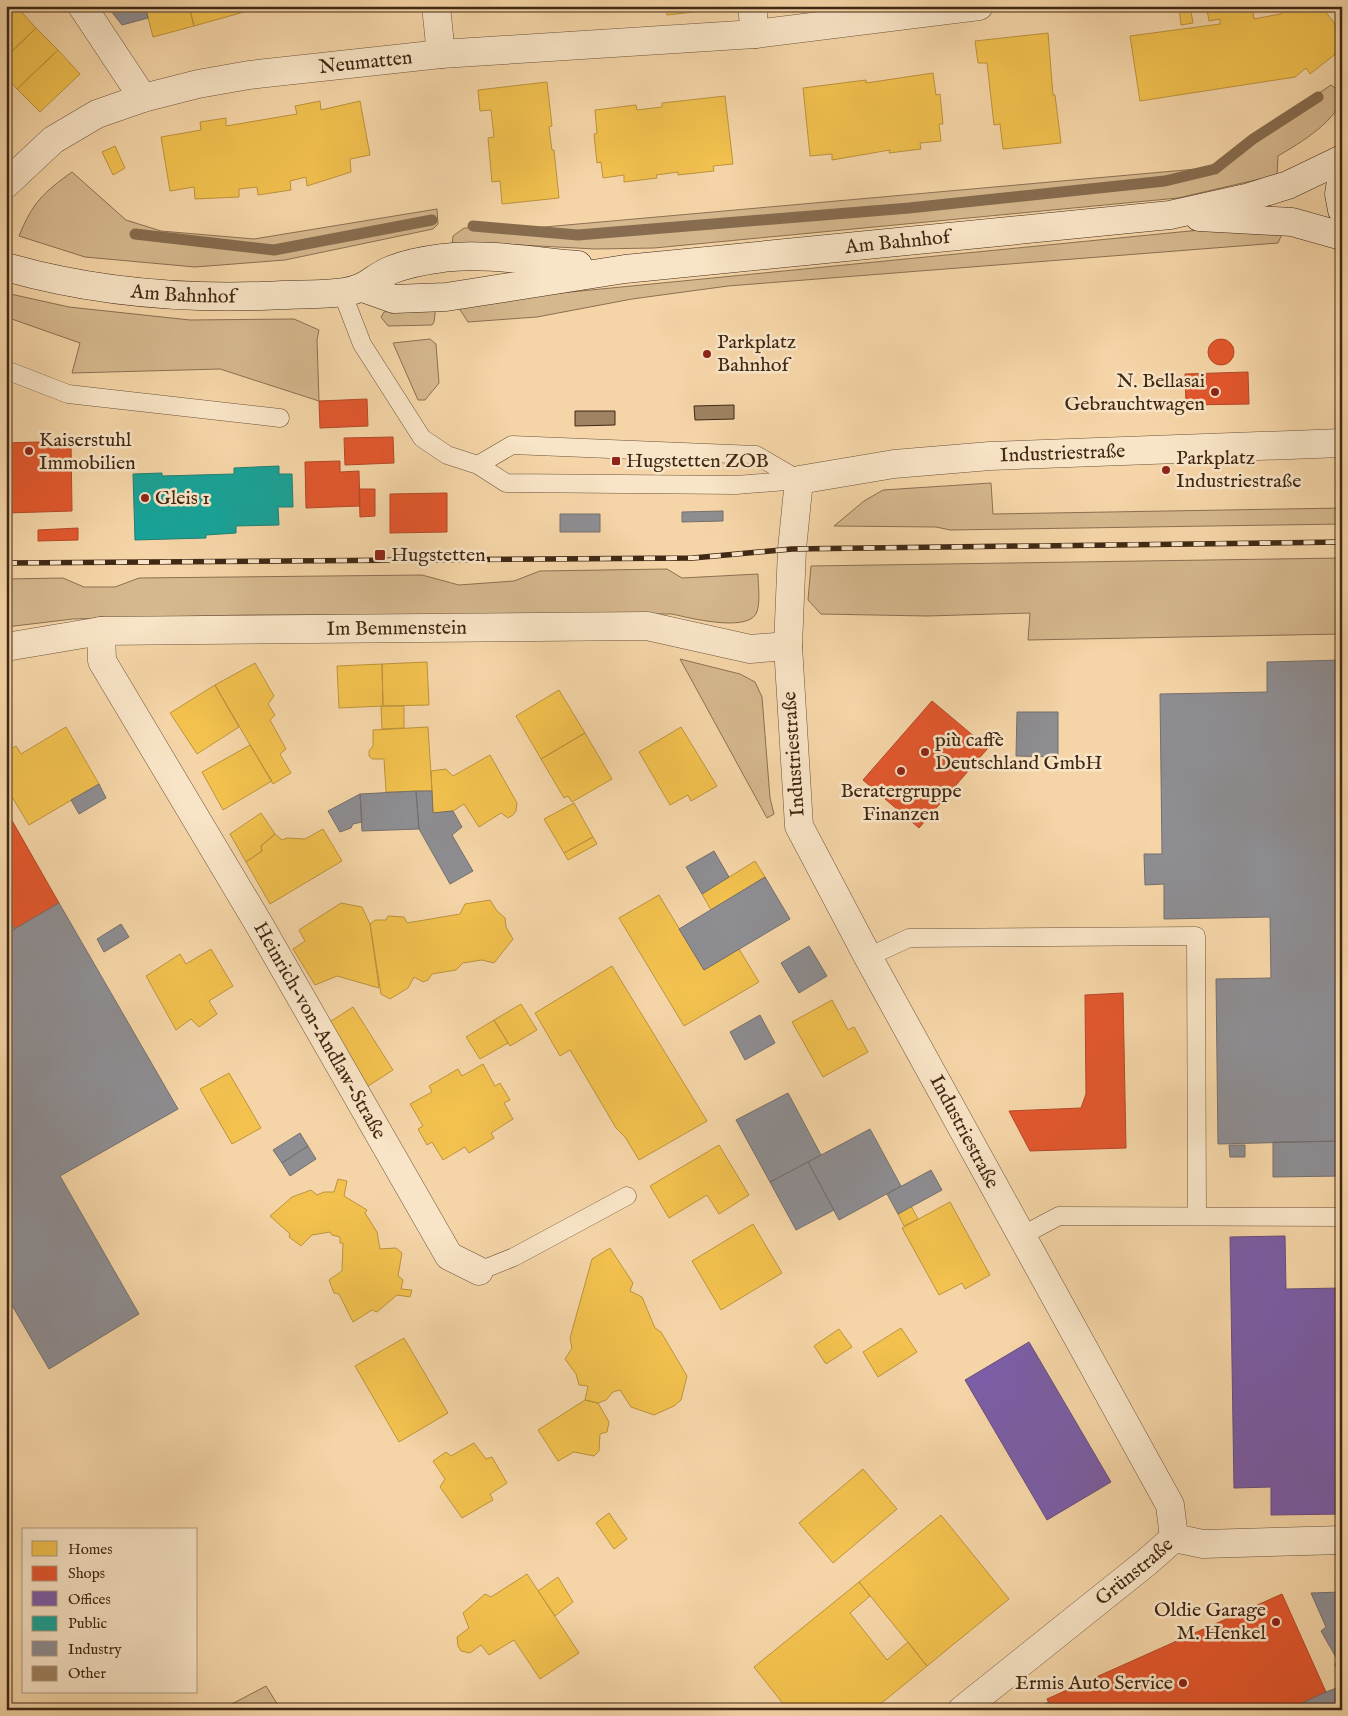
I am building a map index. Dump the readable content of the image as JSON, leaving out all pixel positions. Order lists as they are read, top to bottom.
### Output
{
  "streets": {
    "street": [
      "Neumatten",
      "Am Bahnhof",
      "Industriestraße",
      "Im Bemmenstein",
      "Heinrich-von-Andlaw-Straße",
      "Grünstraße"
    ]
  },
  "crossings": [
    ["Industriestraße", "Im Bemmenstein"],
    ["Industriestraße", "Grünstraße"],
    ["Im Bemmenstein", "Heinrich-von-Andlaw-Straße"]
  ],
  "places": {
    "other": [
      "Parkplatz Bahnhof",
      "N. Bellasai Gebrauchtwagen",
      "Kaiserstuhl Immobilien",
      "Parkplatz Industriestraße",
      "Gleis 1",
      "più caffè Deutschland GmbH",
      "Beratergruppe Finanzen",
      "Oldie Garage M. Henkel",
      "Ermis Auto Service"
    ],
    "transit": ["Hugstetten ZOB", "Hugstetten"]
  },
  "legend": [
    "Homes",
    "Shops",
    "Offices",
    "Public",
    "Industry",
    "Other"
  ]
}
